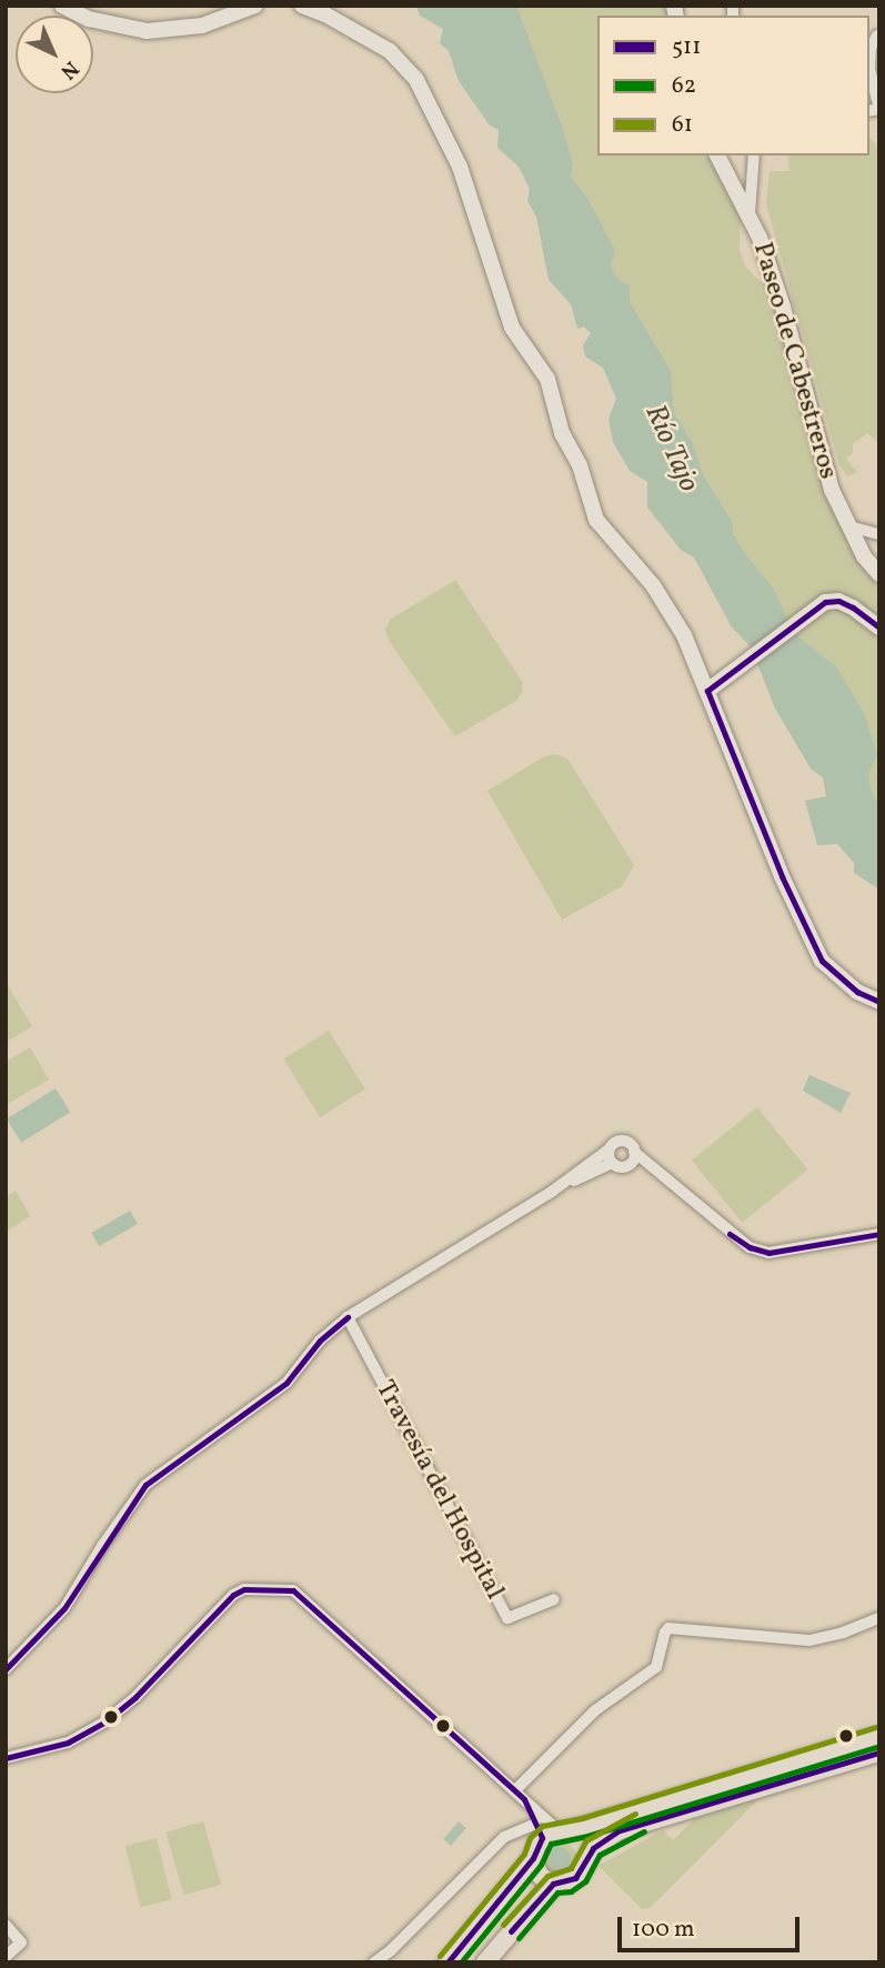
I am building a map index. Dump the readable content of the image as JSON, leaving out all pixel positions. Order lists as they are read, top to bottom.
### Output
{
  "streets": {
    "main road": ["Paseo de Cabestreros"],
    "street": ["Travesía del Hospital"]
  },
  "water": ["Río Tajo"],
  "lines": ["transit line 511", "transit line 61", "transit line 62"],
  "legend": ["511", "62", "61"],
  "scale_bar": "100 m",
  "north": "bottom right"
}
